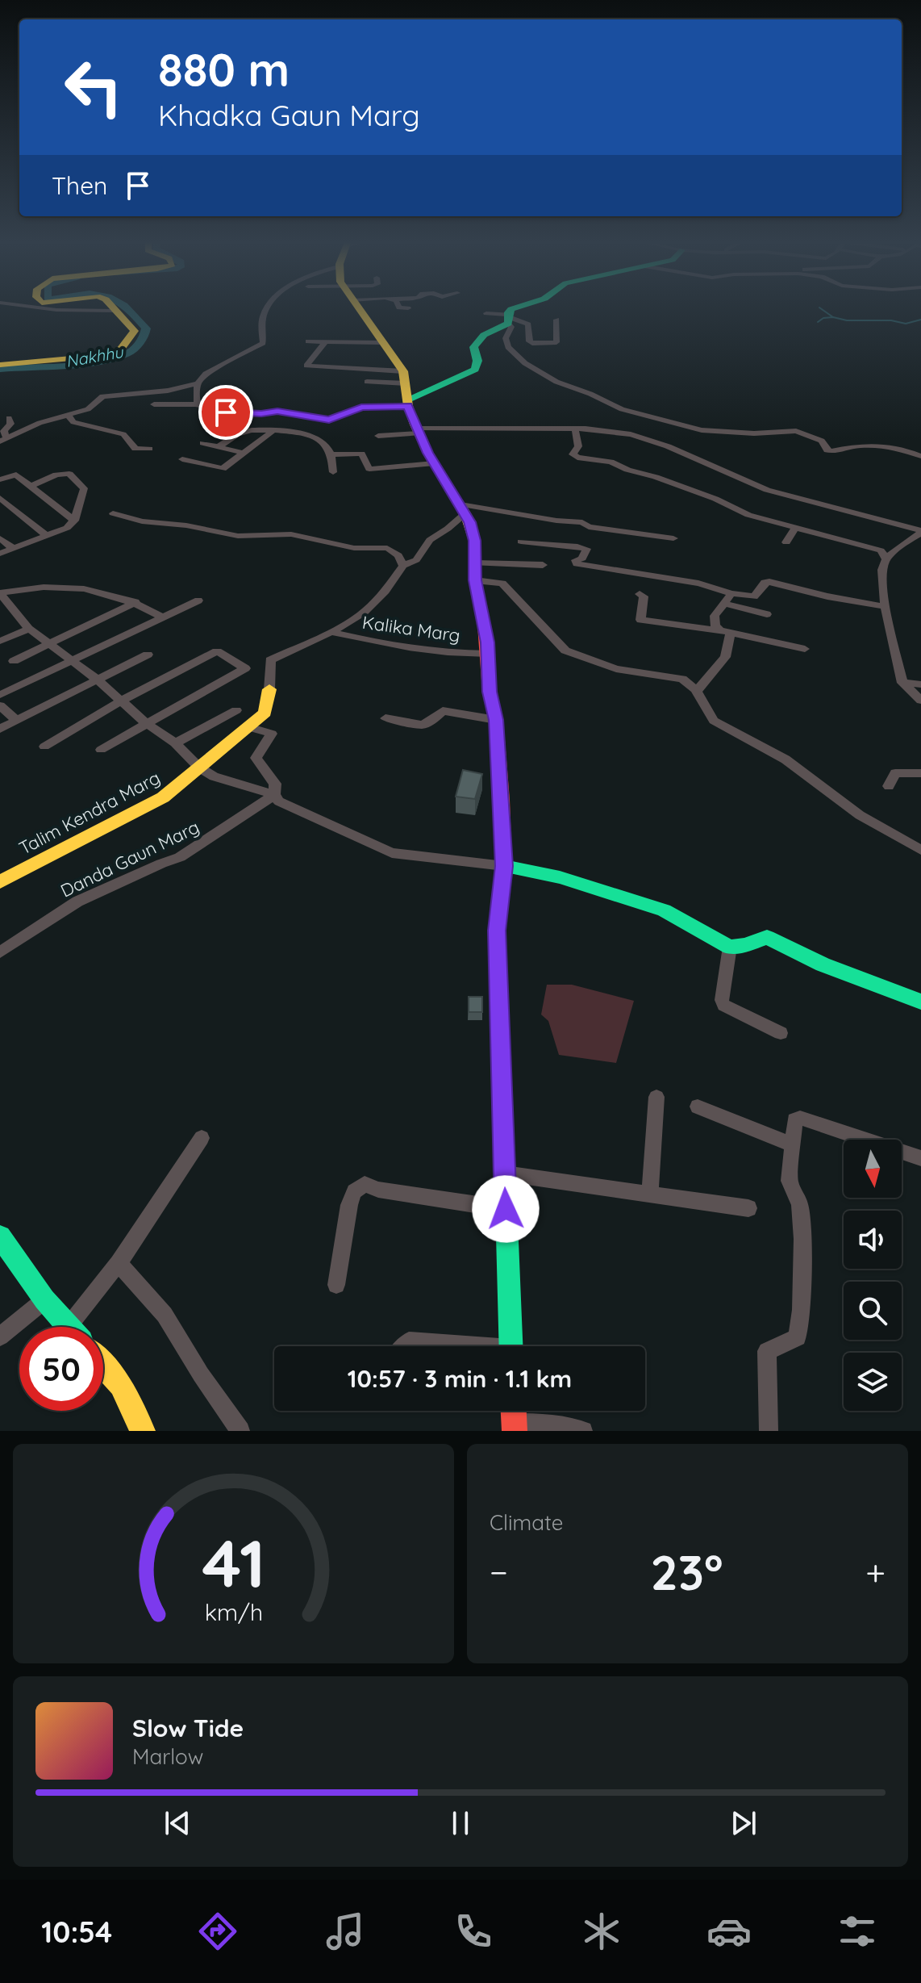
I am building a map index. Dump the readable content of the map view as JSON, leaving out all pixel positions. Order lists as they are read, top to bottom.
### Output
{
  "streets": {
    "street": ["Kalika Marg", "Talim Kendra Marg", "Danda Gaun Marg"]
  },
  "water": ["Nakhhu"],
  "north": "bottom",
  "page": {
    "turn": ["880 m", "Khadka Gaun Marg"],
    "then": "Then",
    "limit": "50",
    "trip": "10:57 · 3 min · 1.1 km",
    "tile": "Climate",
    "heat": ["−", "23°", "+"],
    "song": ["Slow Tide", "Marlow"],
    "tabs": "10:54",
    "gauge": ["41", "km/h"]
  }
}
